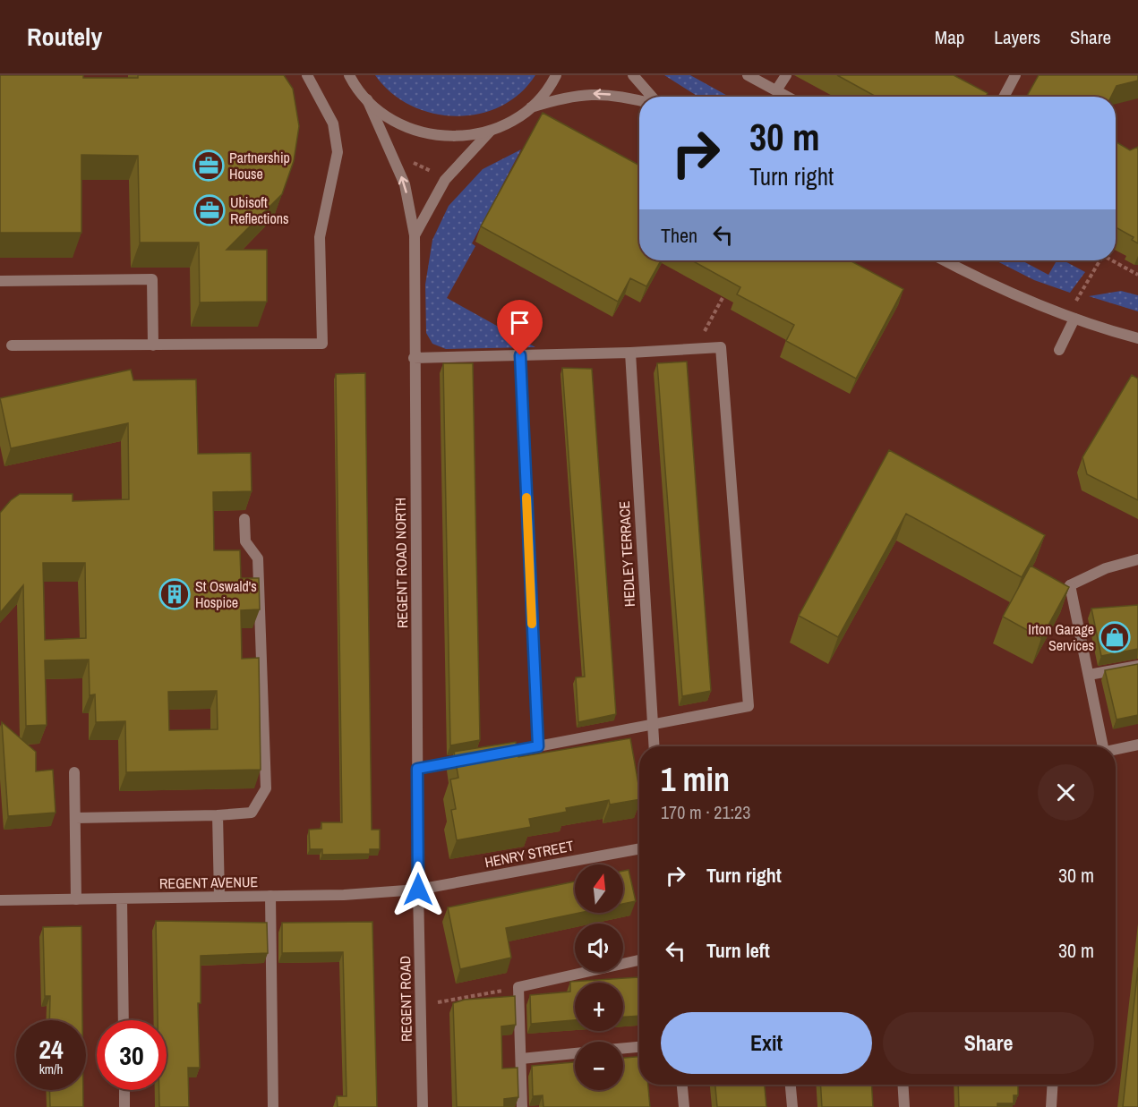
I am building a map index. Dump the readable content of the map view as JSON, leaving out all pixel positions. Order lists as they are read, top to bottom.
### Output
{
  "streets": {
    "street": [
      "HEDLEY TERRACE",
      "REGENT ROAD NORTH",
      "HENRY STREET",
      "REGENT AVENUE",
      "REGENT ROAD"
    ]
  },
  "crossings": [
    ["REGENT ROAD NORTH", "HENRY STREET"],
    ["REGENT ROAD NORTH", "REGENT AVENUE"],
    ["REGENT ROAD NORTH", "REGENT ROAD"],
    ["HENRY STREET", "REGENT AVENUE"],
    ["HENRY STREET", "REGENT ROAD"],
    ["REGENT AVENUE", "REGENT ROAD"]
  ],
  "places": {
    "office": ["Partnership House", "Ubisoft Reflections"],
    "building": ["St Oswald's Hospice"],
    "shop": ["Irton Garage Services"]
  },
  "north": "top",
  "page": {
    "header": "Routely",
    "nav": ["Map", "Layers", "Share"],
    "turn": ["30 m", "Turn right"],
    "then": "Then",
    "heading": ["1 min", "170 m · 21:23"],
    "list": [
      {
        "name": "Turn right",
        "value": "30 m"
      },
      {
        "name": "Turn left",
        "value": "30 m"
      }
    ],
    "map_buttons": ["+", "−"],
    "buttons": ["Exit", "Share"],
    "speed": "24 km/h",
    "limit": "30"
  }
}
